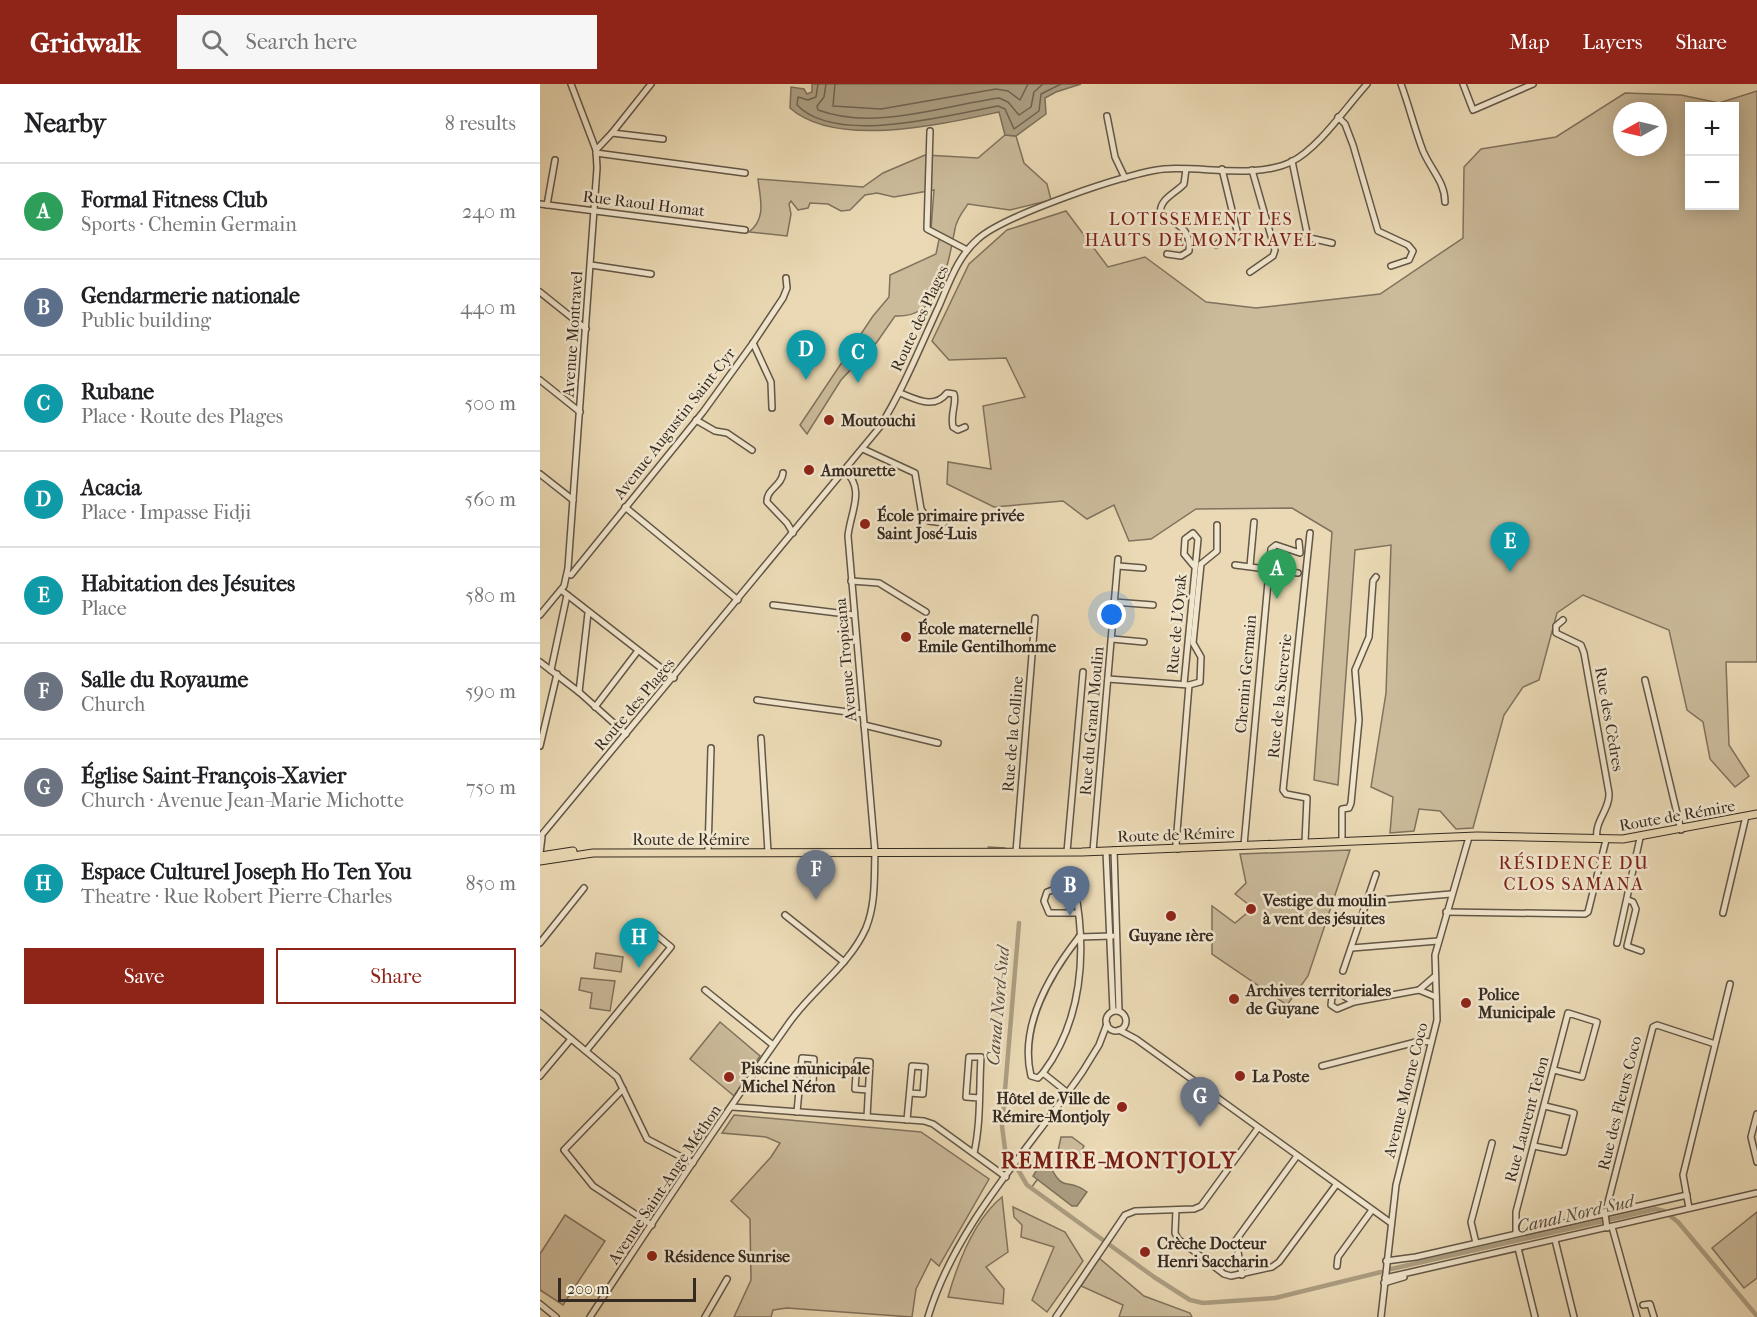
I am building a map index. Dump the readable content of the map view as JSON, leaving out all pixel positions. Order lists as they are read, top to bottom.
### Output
{
  "streets": {
    "main road": ["Route de Rémire"],
    "street": [
      "Rue Raoul Homat",
      "Route des Plages",
      "Avenue Montravel",
      "Avenue Augustin Saint-Cyr",
      "Rue de L'Oyak",
      "Avenue Tropicana",
      "Chemin Germain",
      "Rue de la Sucrerie",
      "Rue des Cèdres",
      "Rue du Grand Moulin",
      "Rue de la Colline",
      "Avenue Morne Coco",
      "Rue des Fleurs Coco",
      "Rue Laurent Telon",
      "Avenue Saint-Ange Méthon"
    ]
  },
  "crossings": [
    ["Rue Raoul Homat", "Avenue Montravel"],
    ["Route des Plages", "Avenue Tropicana"],
    ["Route des Plages", "Route de Rémire"],
    ["Avenue Montravel", "Avenue Augustin Saint-Cyr"],
    ["Rue de L'Oyak", "Route de Rémire"],
    ["Avenue Tropicana", "Route de Rémire"],
    ["Avenue Tropicana", "Avenue Saint-Ange Méthon"],
    ["Chemin Germain", "Route de Rémire"],
    ["Rue de la Sucrerie", "Route de Rémire"],
    ["Rue des Cèdres", "Route de Rémire"],
    ["Rue du Grand Moulin", "Route de Rémire"],
    ["Rue de la Colline", "Route de Rémire"],
    ["Route de Rémire", "Avenue Morne Coco"],
    ["Route de Rémire", "Avenue Saint-Ange Méthon"]
  ],
  "districts": ["LOTISSEMENT LES HAUTS DE MONTRAVEL", "RÉSIDENCE DU CLOS SAMANA", "REMIRE-MONTJOLY"],
  "water": ["Canal Nord-Sud"],
  "places": [
    "Moutouchi",
    "Amourette",
    "École primaire privée Saint José-Luis",
    "École maternelle Emile Gentilhomme",
    "Vestige du moulin à vent des jésuites",
    "Guyane 1ère",
    "Archives territoriales de Guyane",
    "Police Municipale",
    "La Poste",
    "Piscine municipale Michel Néron",
    "Hôtel de Ville de Rémire-Montjoly",
    "Crèche Docteur Henri Saccharin",
    "Résidence Sunrise"
  ],
  "scale_bar": "200 m",
  "north": "left",
  "page": {
    "header": "Gridwalk",
    "search": "Search here",
    "nav": ["Map", "Layers", "Share"],
    "heading": ["Nearby", "8 results"],
    "map_buttons": ["+", "−"],
    "list": [
      {
        "mark": "A",
        "name": "Formal Fitness Club",
        "note": "Sports · Chemin Germain",
        "value": "240 m"
      },
      {
        "mark": "B",
        "name": "Gendarmerie nationale",
        "note": "Public building",
        "value": "440 m"
      },
      {
        "mark": "C",
        "name": "Rubane",
        "note": "Place · Route des Plages",
        "value": "500 m"
      },
      {
        "mark": "D",
        "name": "Acacia",
        "note": "Place · Impasse Fidji",
        "value": "560 m"
      },
      {
        "mark": "E",
        "name": "Habitation des Jésuites",
        "note": "Place",
        "value": "580 m"
      },
      {
        "mark": "F",
        "name": "Salle du Royaume",
        "note": "Church",
        "value": "590 m"
      },
      {
        "mark": "G",
        "name": "Église Saint-François-Xavier",
        "note": "Church · Avenue Jean-Marie Michotte",
        "value": "750 m"
      },
      {
        "mark": "H",
        "name": "Espace Culturel Joseph Ho Ten You",
        "note": "Theatre · Rue Robert Pierre-Charles",
        "value": "850 m"
      }
    ],
    "pins": [
      "D",
      "C",
      "E",
      "A",
      "F",
      "B",
      "H",
      "G"
    ],
    "buttons": ["Save", "Share"],
    "scale": "200 m"
  }
}
